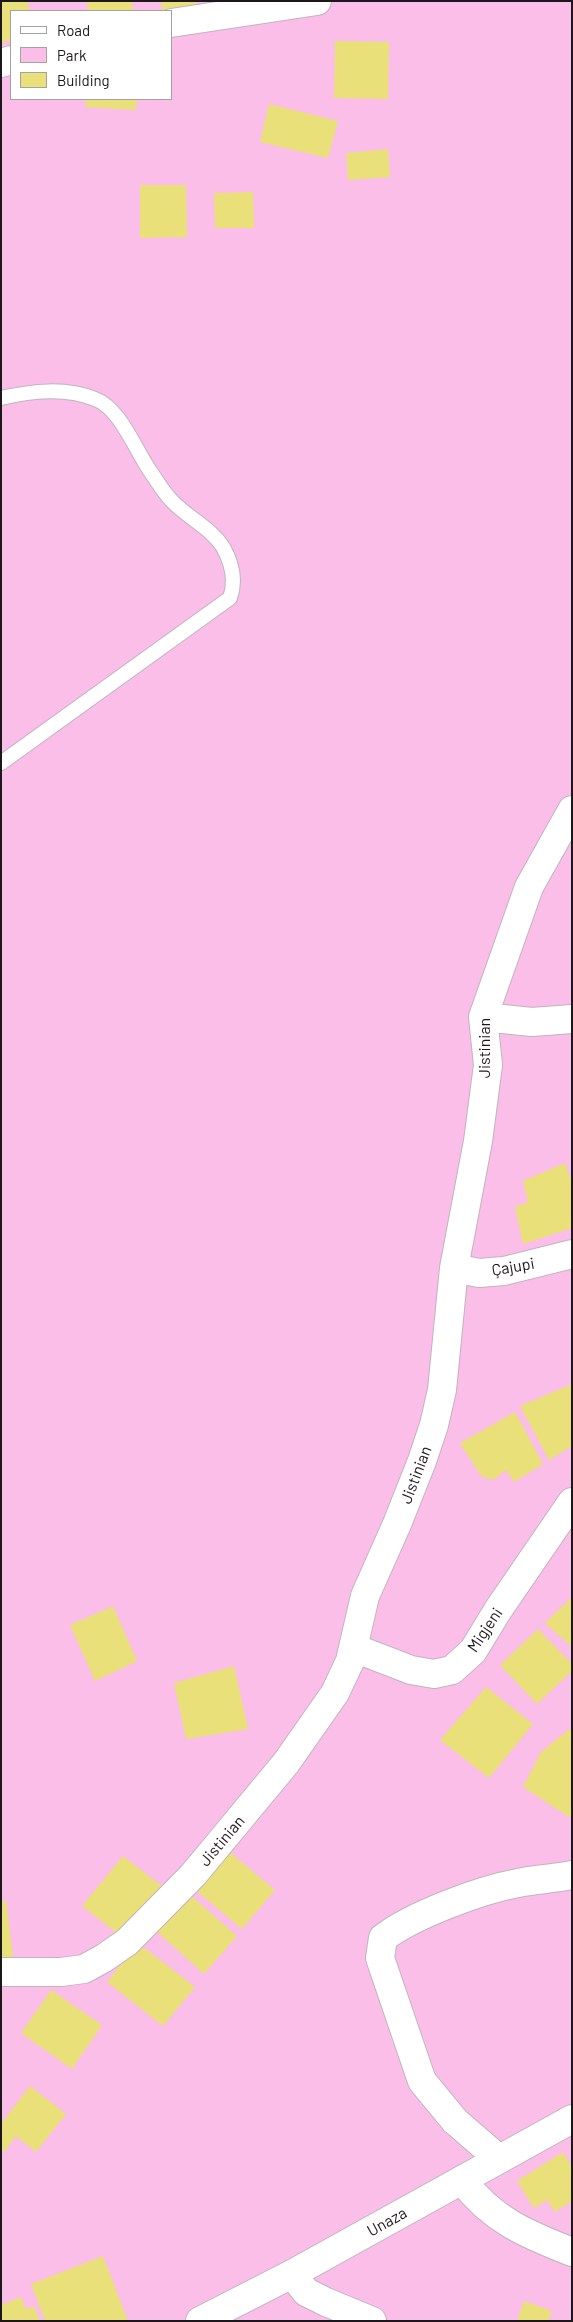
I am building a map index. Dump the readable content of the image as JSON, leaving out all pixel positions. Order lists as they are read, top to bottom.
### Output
{
  "streets": {
    "street": [
      "Jistinian",
      "Çajupi",
      "Migjeni",
      "Unaza"
    ]
  },
  "crossings": [
    ["Jistinian", "Çajupi"],
    ["Jistinian", "Migjeni"]
  ],
  "legend": ["Road", "Park", "Building"]
}
